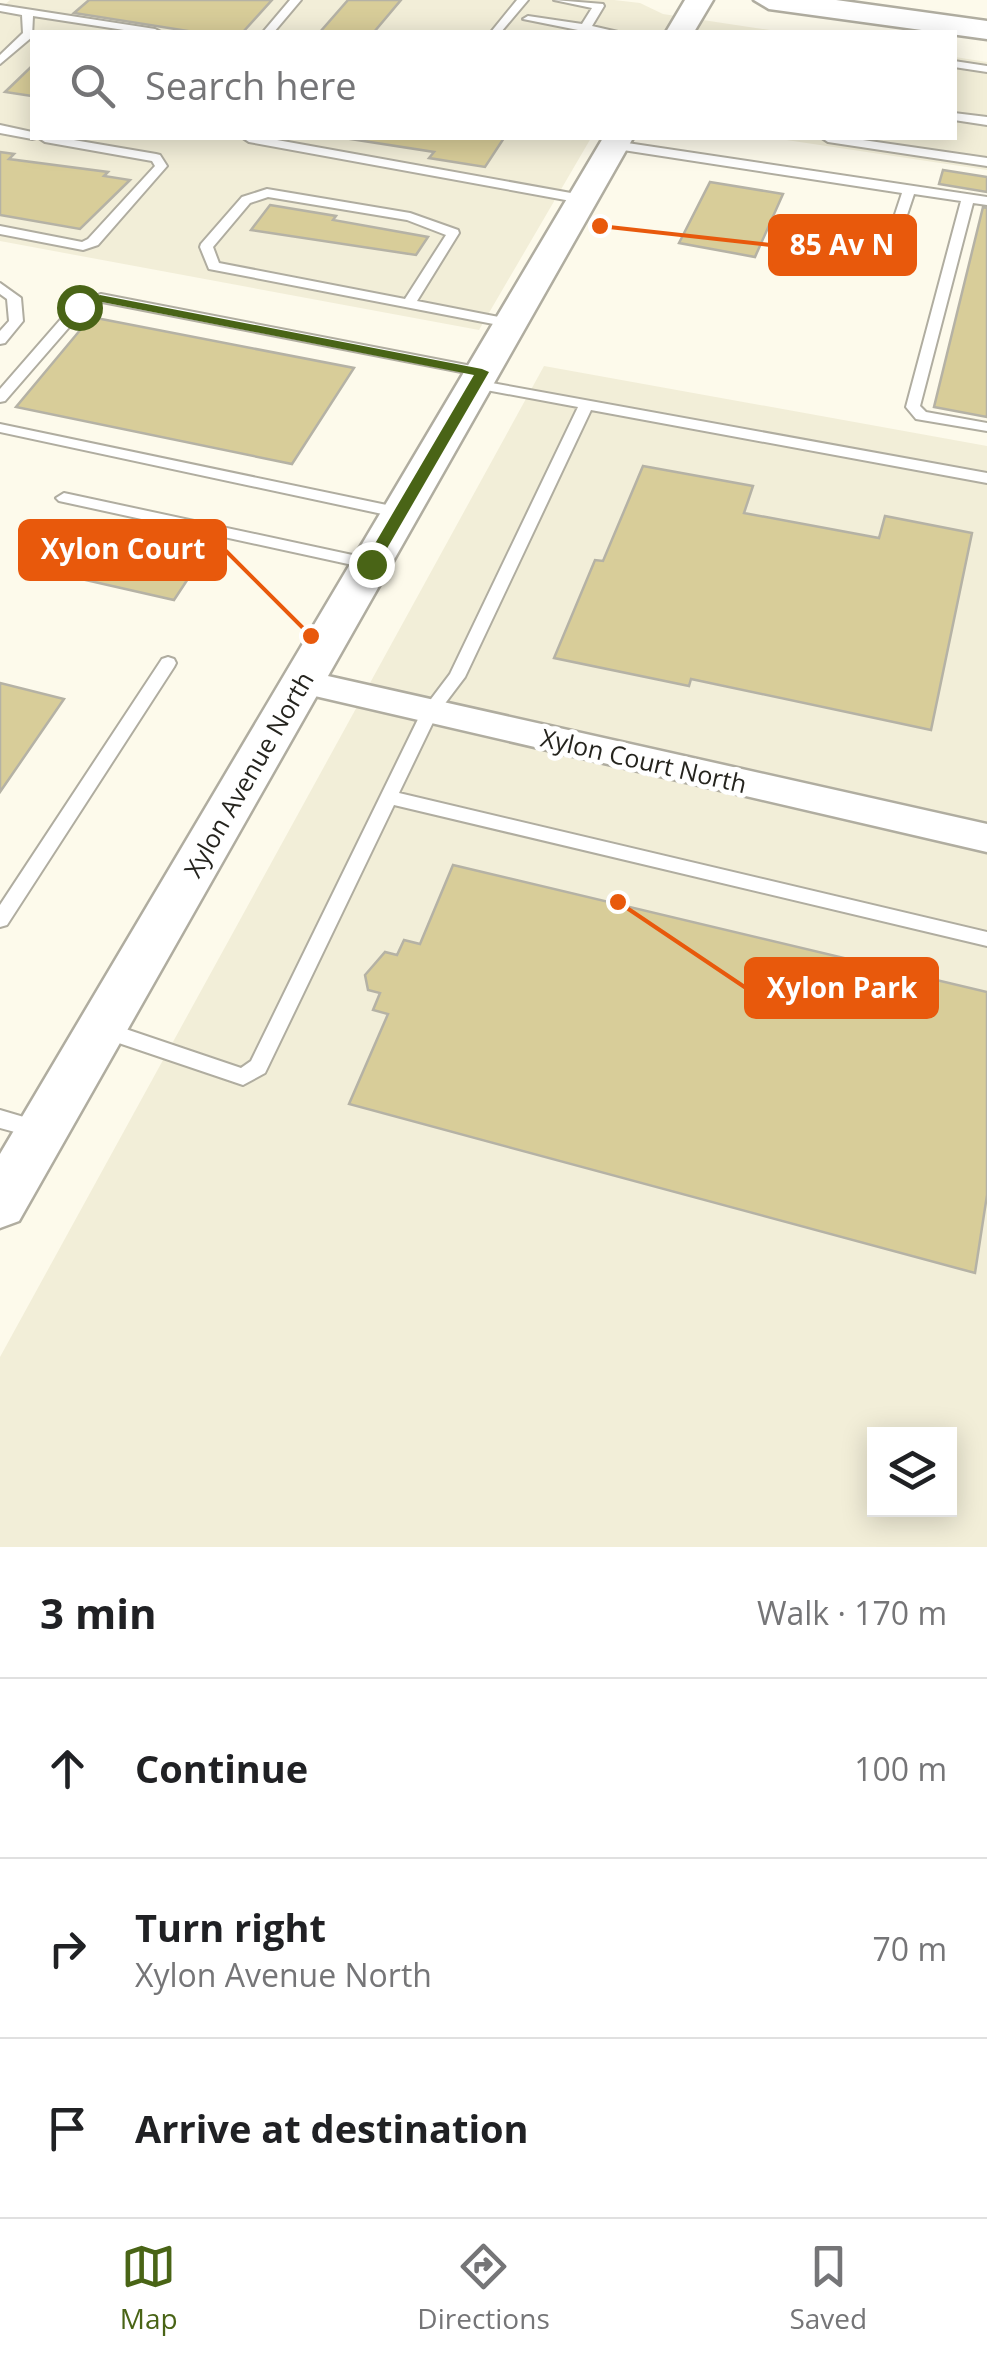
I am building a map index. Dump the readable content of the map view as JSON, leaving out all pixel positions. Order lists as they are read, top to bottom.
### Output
{
  "streets": {
    "street": ["Xylon Court North", "Xylon Avenue North"]
  },
  "crossings": [
    ["Xylon Court North", "Xylon Avenue North"]
  ],
  "places": ["85 Av N", "Xylon Court", "Xylon Park"],
  "page": {
    "search": "Search here",
    "heading": ["3 min", "Walk · 170 m"],
    "list": [
      ["Continue", "100 m"],
      ["Turn right", "Xylon Avenue North", "70 m"],
      "Arrive at destination"
    ],
    "nav": ["Map", "Directions", "Saved"]
  }
}
